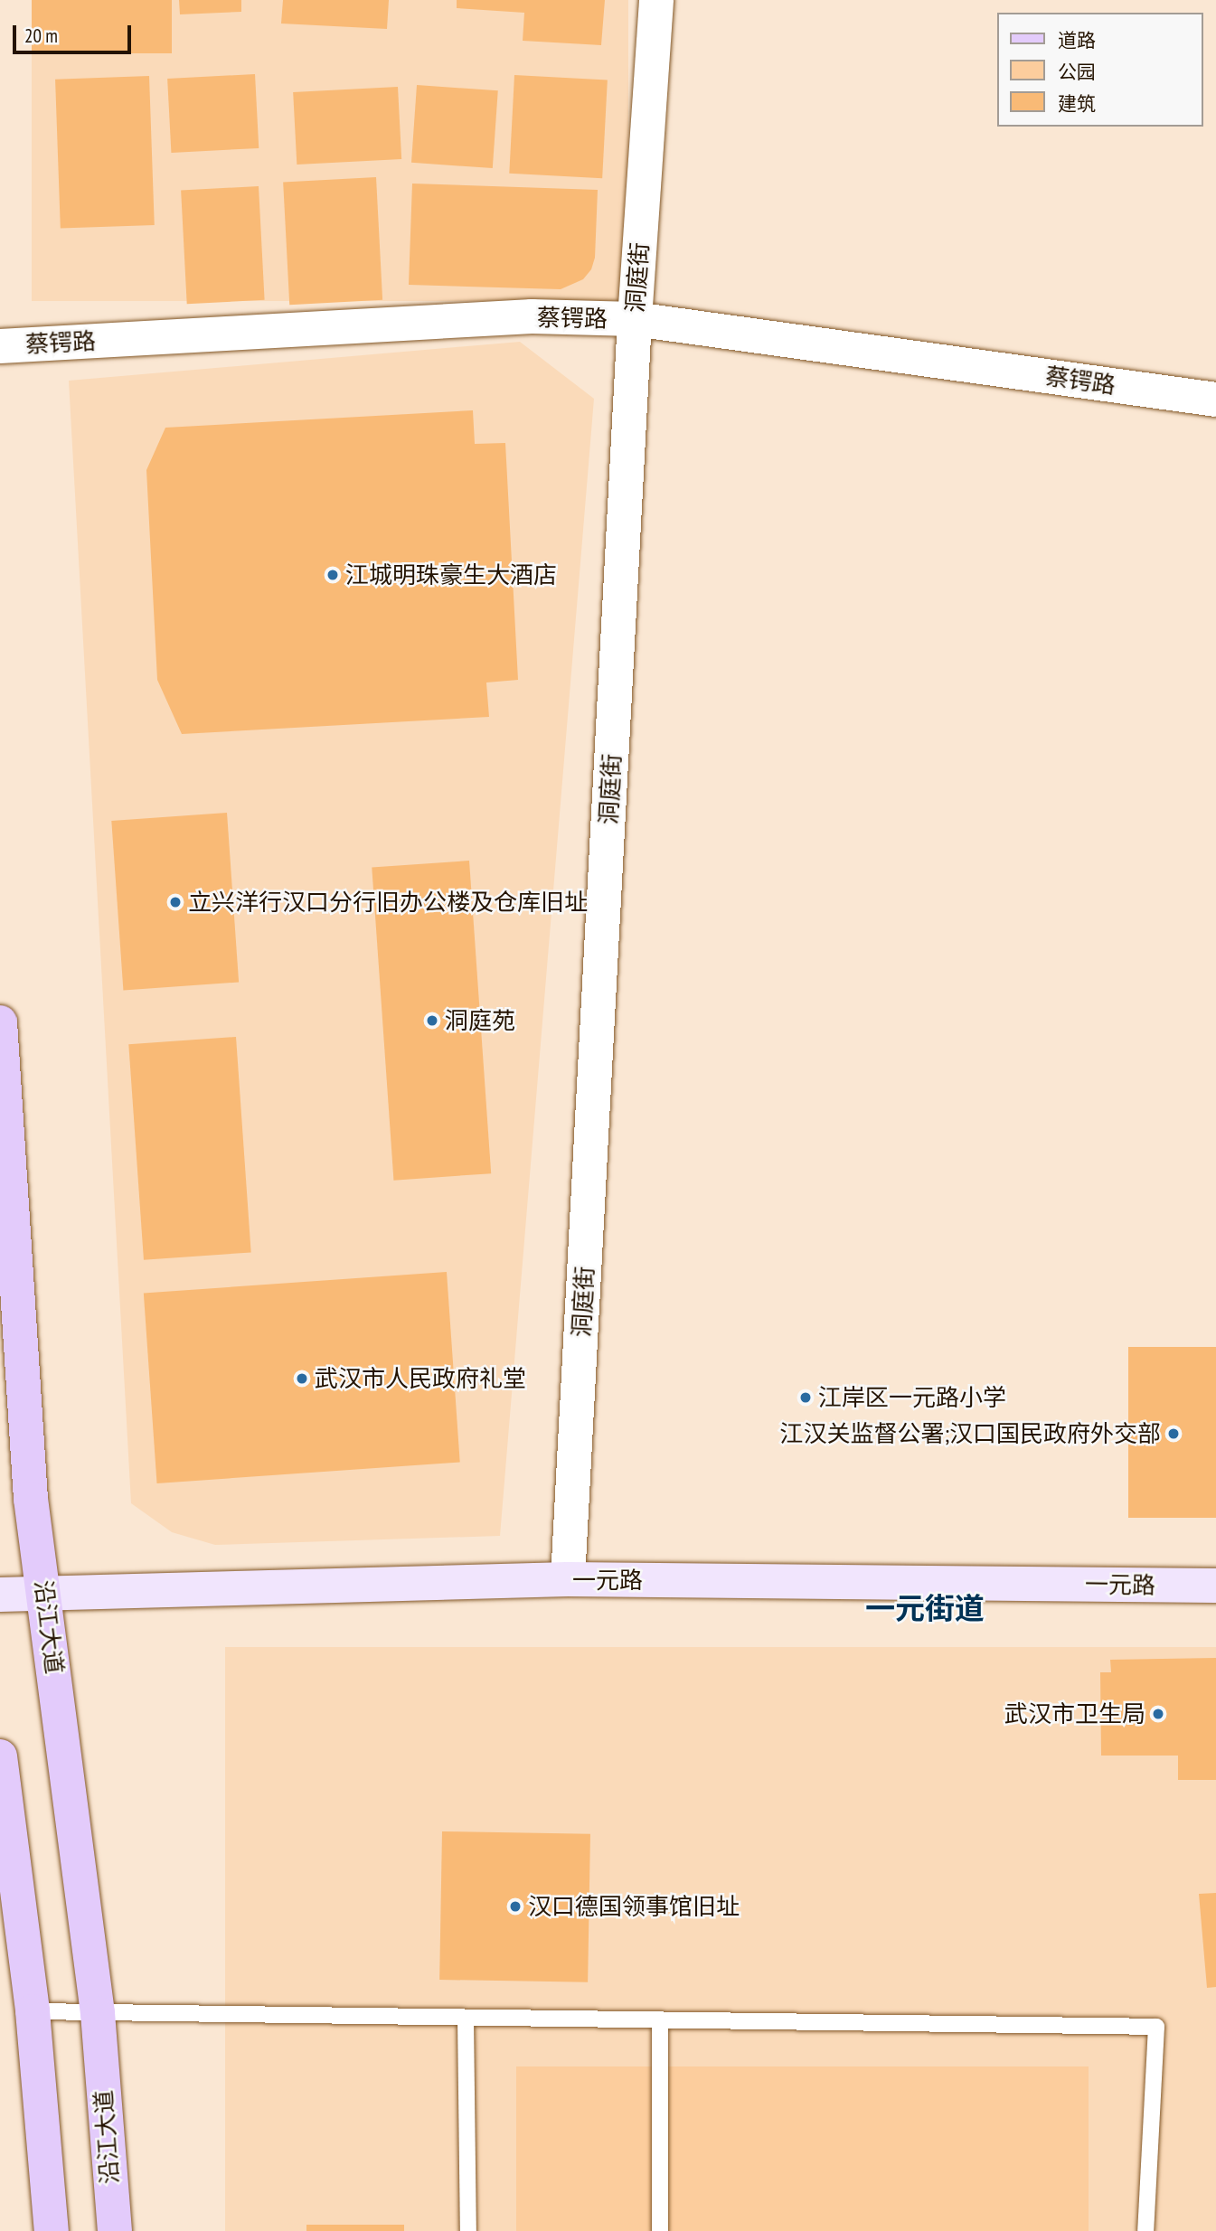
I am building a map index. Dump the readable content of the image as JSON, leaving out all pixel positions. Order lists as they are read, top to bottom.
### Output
{
  "streets": {
    "main road": ["一元路", "沿江大道"],
    "street": ["洞庭街", "蔡锷路"]
  },
  "crossings": [
    ["洞庭街", "蔡锷路"],
    ["洞庭街", "一元路"],
    ["一元路", "沿江大道"]
  ],
  "districts": ["一元街道"],
  "places": [
    "江城明珠豪生大酒店",
    "立兴洋行汉口分行旧办公楼及仓库旧址",
    "洞庭苑",
    "武汉市人民政府礼堂",
    "江岸区一元路小学",
    "江汉关监督公署;汉口国民政府外交部",
    "武汉市卫生局",
    "汉口德国领事馆旧址"
  ],
  "legend": ["道路", "公园", "建筑"],
  "scale_bar": "20 m"
}
